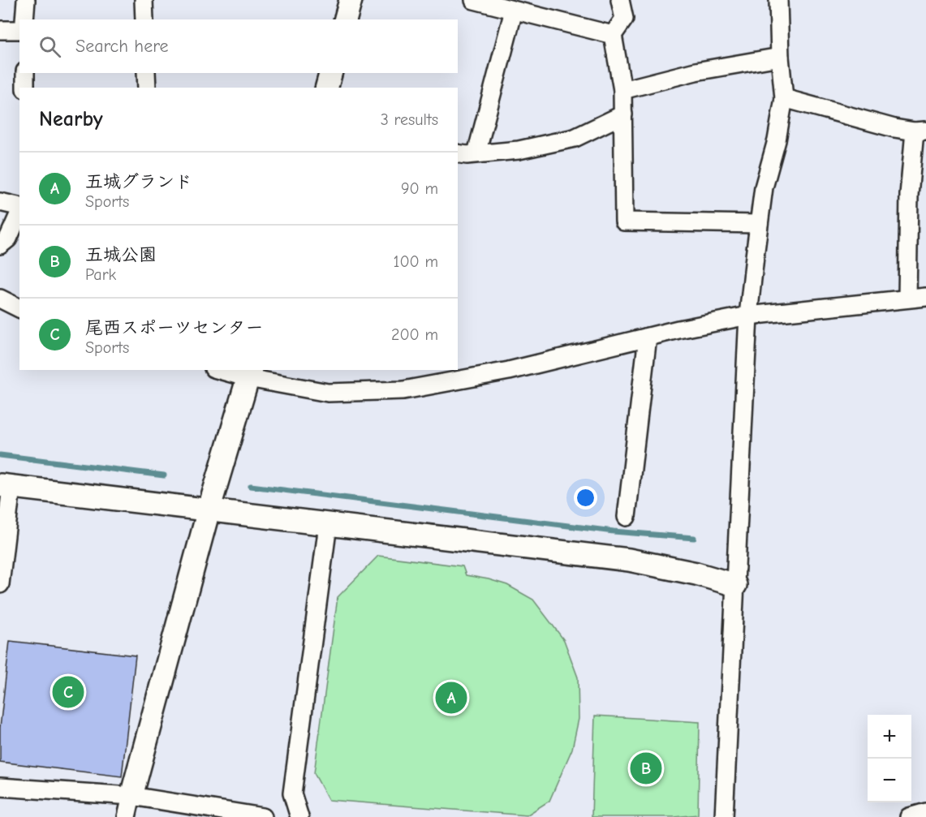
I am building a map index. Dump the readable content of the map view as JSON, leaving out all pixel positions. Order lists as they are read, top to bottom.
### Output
{
  "page": {
    "search": "Search here",
    "heading": ["Nearby", "3 results"],
    "list": [
      {
        "mark": "A",
        "name": "五城グランド",
        "note": "Sports",
        "value": "90 m"
      },
      {
        "mark": "B",
        "name": "五城公園",
        "note": "Park",
        "value": "100 m"
      },
      {
        "mark": "C",
        "name": "尾西スポーツセンター",
        "note": "Sports",
        "value": "200 m"
      }
    ],
    "pins": ["C", "A", "B"],
    "map_buttons": ["+", "−"]
  }
}
